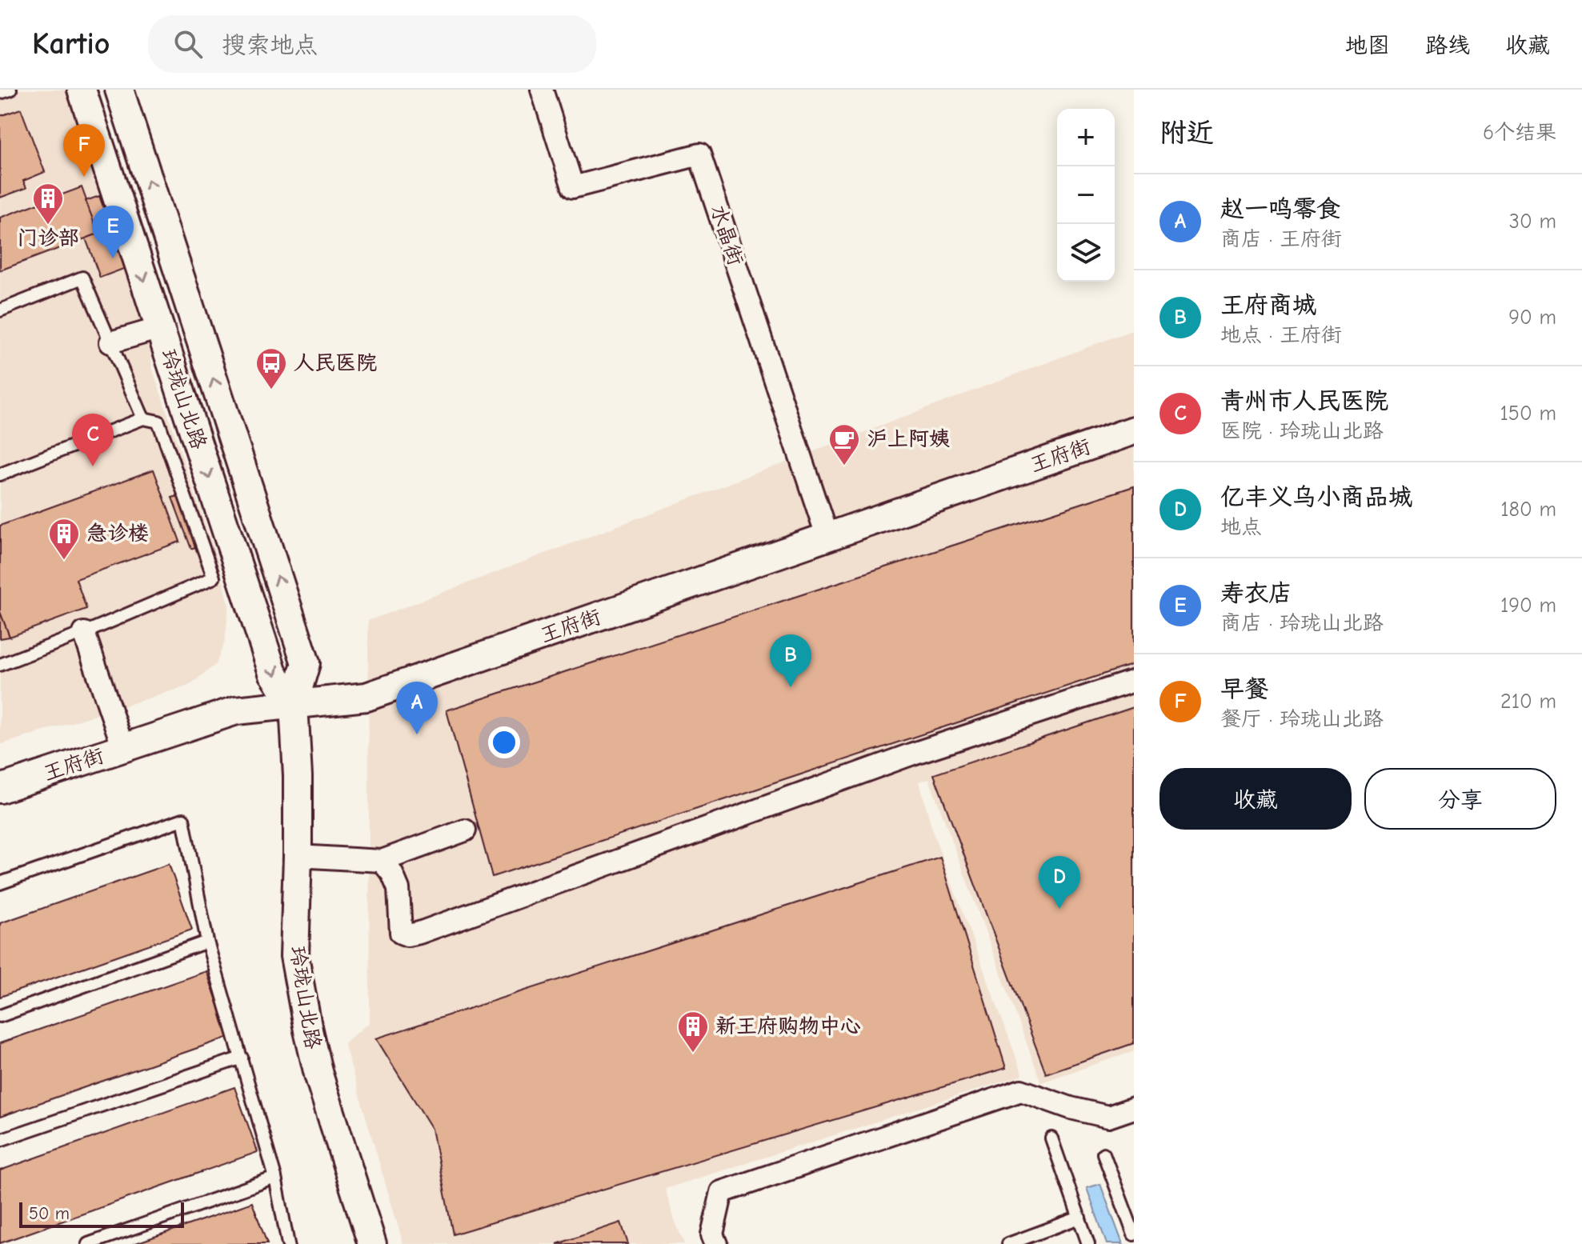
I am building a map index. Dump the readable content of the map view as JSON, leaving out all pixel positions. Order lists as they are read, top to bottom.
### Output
{
  "streets": {
    "street": ["水晶街", "玲珑山北路", "王府街"]
  },
  "crossings": [
    ["水晶街", "王府街"],
    ["玲珑山北路", "王府街"]
  ],
  "places": {
    "building": ["门诊部", "急诊楼", "新王府购物中心"],
    "bus stop": ["人民医院"],
    "cafe": ["沪上阿姨"]
  },
  "scale_bar": "50 m",
  "page": {
    "header": "Kartio",
    "search": "搜索地点",
    "nav": ["地图", "路线", "收藏"],
    "heading": ["附近", "6个结果"],
    "map_buttons": ["+", "−"],
    "pins": [
      "F",
      "E",
      "C",
      "B",
      "A",
      "D"
    ],
    "list": [
      {
        "mark": "A",
        "name": "赵一鸣零食",
        "note": "商店 · 王府街",
        "value": "30 m"
      },
      {
        "mark": "B",
        "name": "王府商城",
        "note": "地点 · 王府街",
        "value": "90 m"
      },
      {
        "mark": "C",
        "name": "青州市人民医院",
        "note": "医院 · 玲珑山北路",
        "value": "150 m"
      },
      {
        "mark": "D",
        "name": "亿丰义乌小商品城",
        "note": "地点",
        "value": "180 m"
      },
      {
        "mark": "E",
        "name": "寿衣店",
        "note": "商店 · 玲珑山北路",
        "value": "190 m"
      },
      {
        "mark": "F",
        "name": "早餐",
        "note": "餐厅 · 玲珑山北路",
        "value": "210 m"
      }
    ],
    "buttons": ["收藏", "分享"],
    "scale": "50 m"
  }
}
